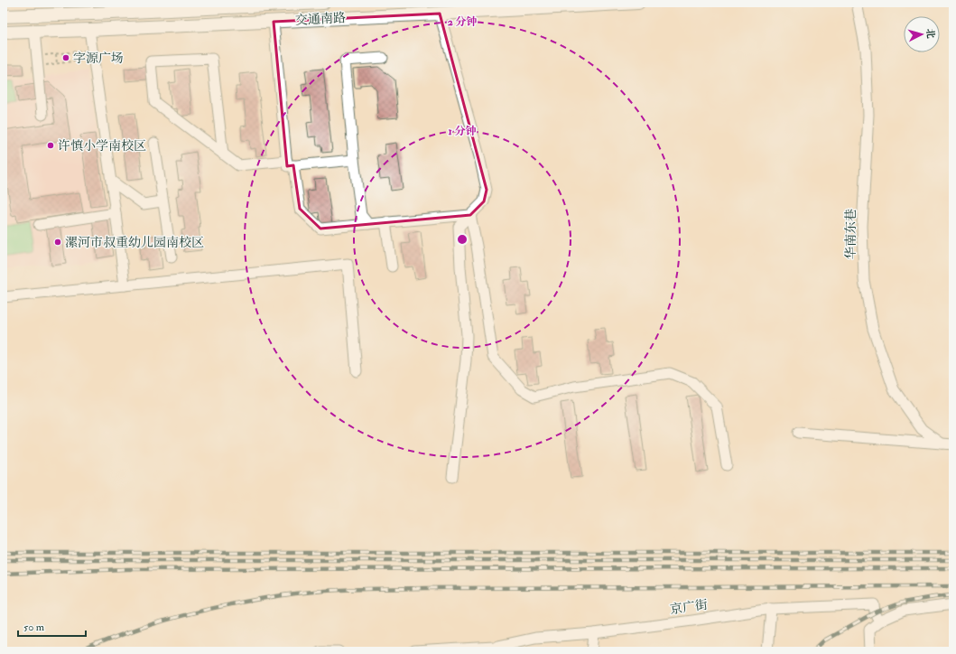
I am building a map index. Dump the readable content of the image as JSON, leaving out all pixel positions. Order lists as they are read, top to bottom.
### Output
{
  "streets": {
    "main road": ["交通南路"],
    "street": ["华南东巷", "京广街"]
  },
  "places": ["字源广场", "许慎小学南校区", "漯河市叔重幼儿园南校区"],
  "scale_bar": "50 m",
  "north": "right",
  "rings": ["2 分钟", "1 分钟"]
}
